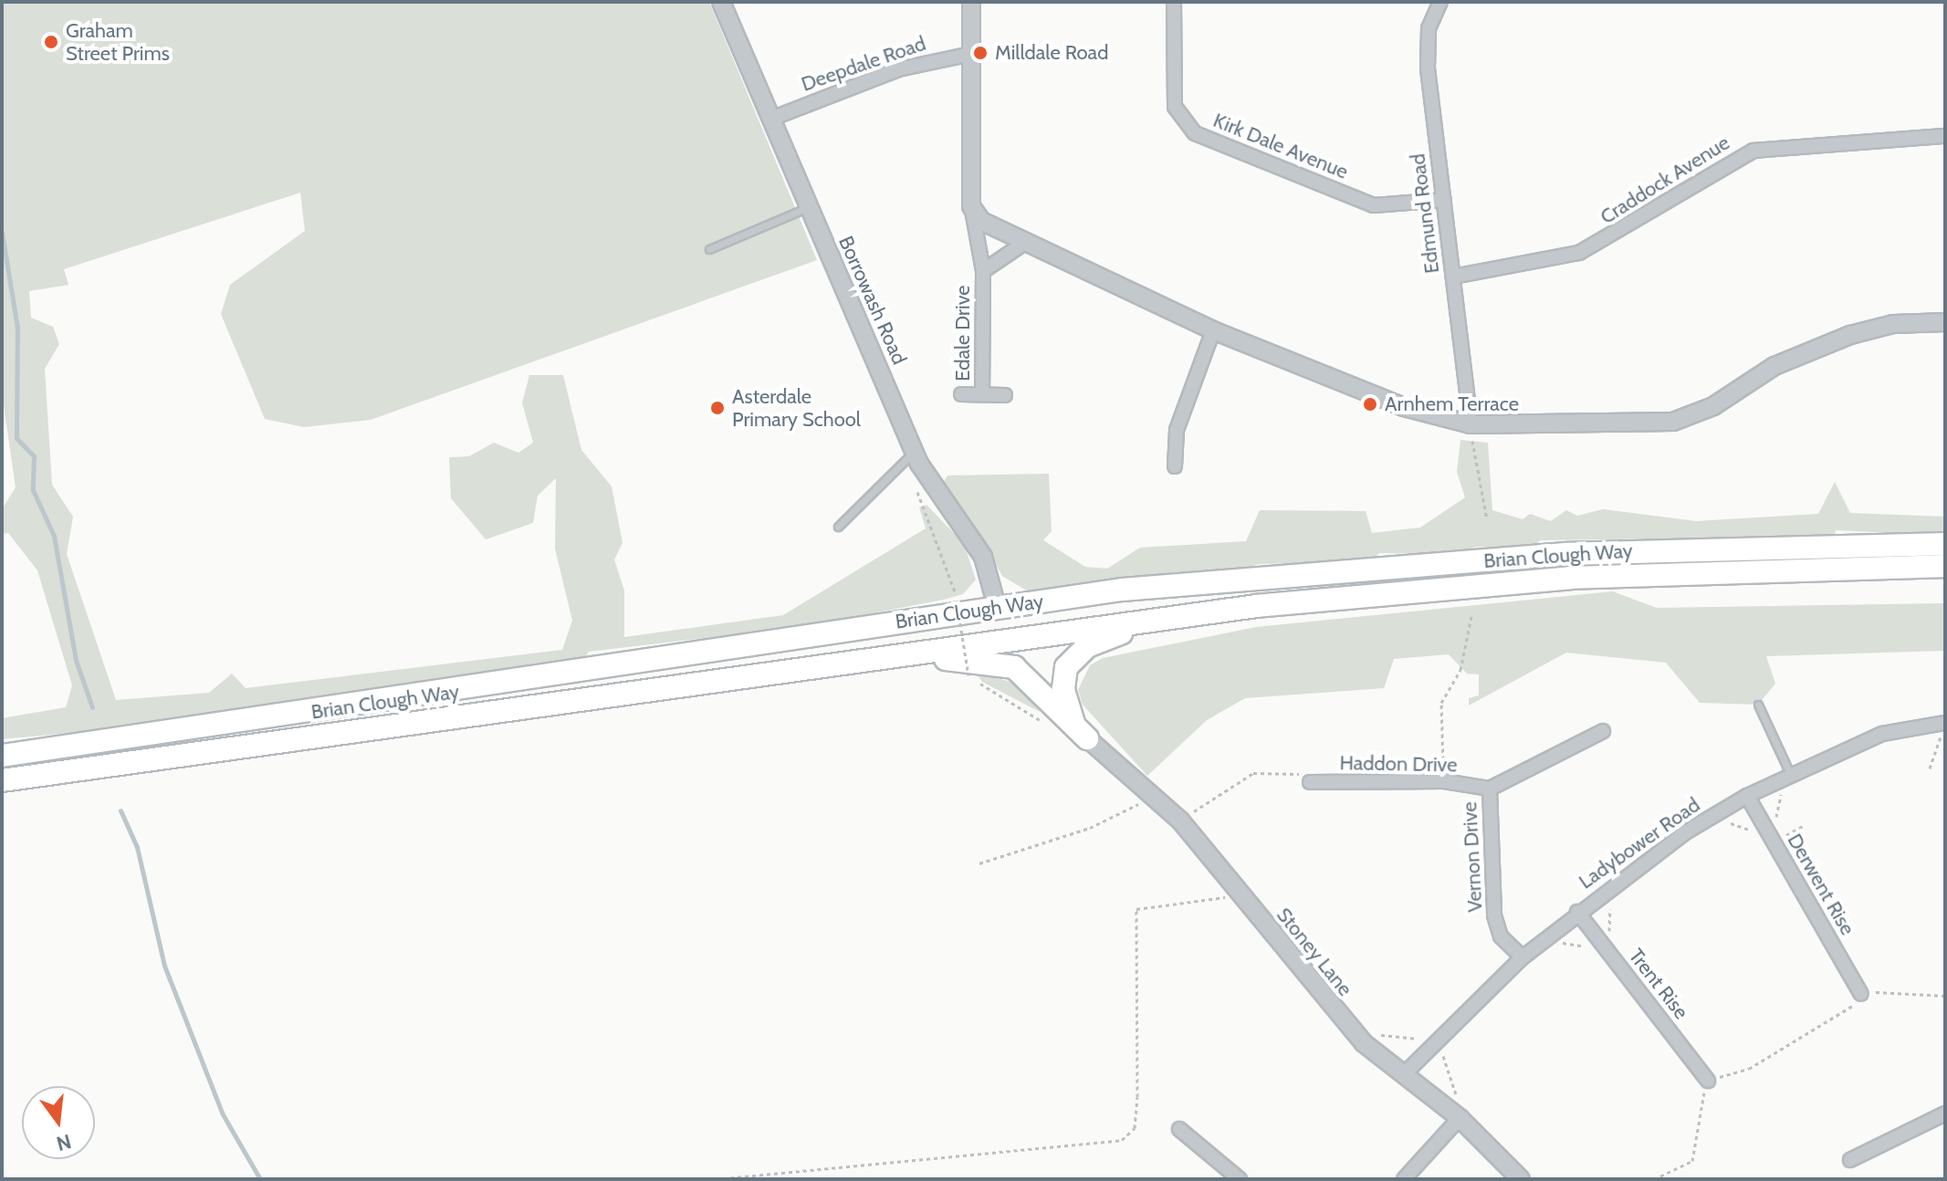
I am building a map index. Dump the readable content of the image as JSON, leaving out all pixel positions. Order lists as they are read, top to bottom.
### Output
{
  "streets": {
    "highway": ["Brian Clough Way"],
    "street": [
      "Deepdale Road",
      "Kirk Dale Avenue",
      "Craddock Avenue",
      "Edmund Road",
      "Borrowash Road",
      "Edale Drive",
      "Haddon Drive",
      "Ladybower Road",
      "Vernon Drive",
      "Derwent Rise",
      "Stoney Lane",
      "Trent Rise"
    ]
  },
  "crossings": [
    ["Deepdale Road", "Borrowash Road"],
    ["Kirk Dale Avenue", "Edmund Road"],
    ["Craddock Avenue", "Edmund Road"],
    ["Borrowash Road", "Brian Clough Way"],
    ["Haddon Drive", "Vernon Drive"],
    ["Ladybower Road", "Vernon Drive"],
    ["Ladybower Road", "Derwent Rise"],
    ["Ladybower Road", "Stoney Lane"],
    ["Ladybower Road", "Trent Rise"]
  ],
  "places": [
    "Graham Street Prims",
    "Milldale Road",
    "Arnhem Terrace",
    "Asterdale Primary School"
  ],
  "north": "bottom"
}
